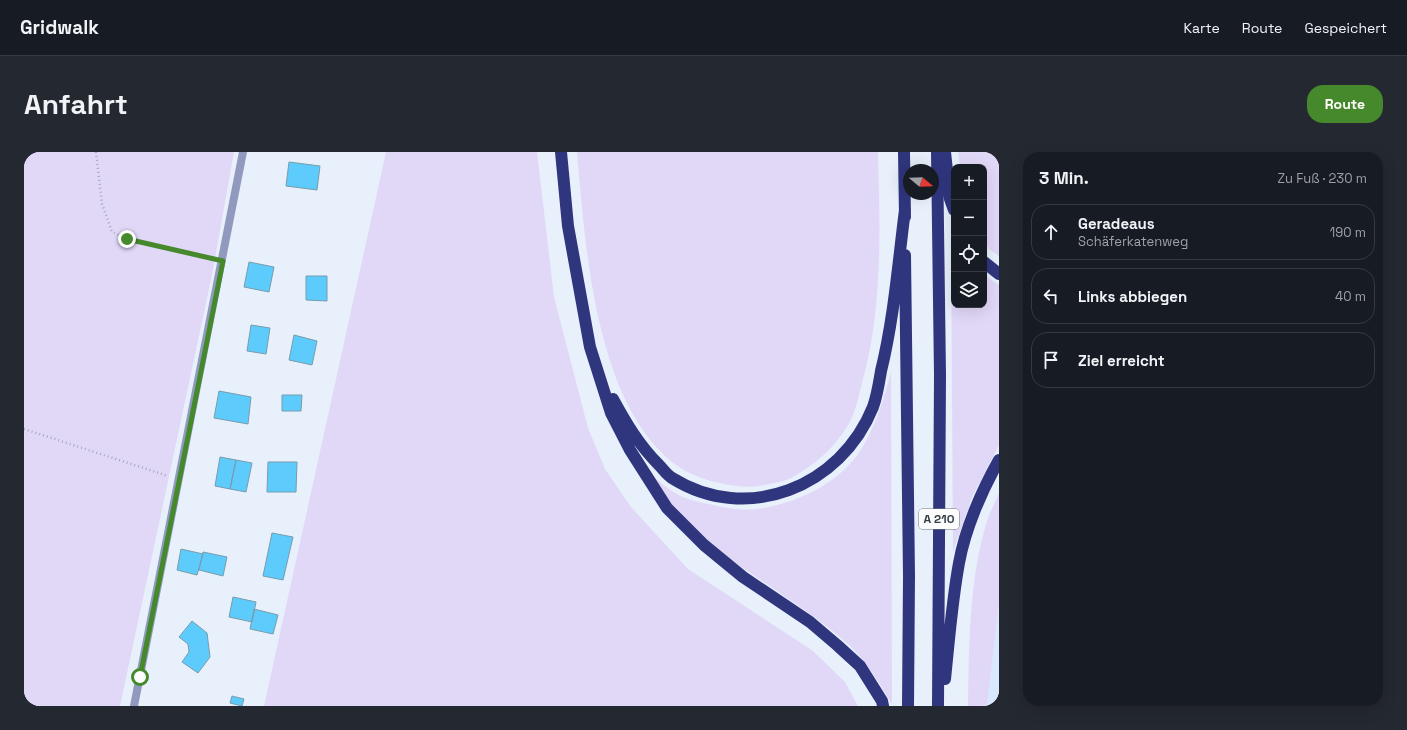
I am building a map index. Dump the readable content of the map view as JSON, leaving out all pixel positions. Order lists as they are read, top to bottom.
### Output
{
  "streets": {
    "highway": ["A 210"]
  },
  "north": "right",
  "page": {
    "header": "Gridwalk",
    "nav": ["Karte", "Route", "Gespeichert"],
    "buttons": "Route",
    "title": "Anfahrt",
    "heading": ["3 Min.", "Zu Fuß · 230 m"],
    "map_buttons": ["+", "−"],
    "list": [
      ["Geradeaus", "Schäferkatenweg", "190 m"],
      ["Links abbiegen", "40 m"],
      "Ziel erreicht"
    ]
  }
}
